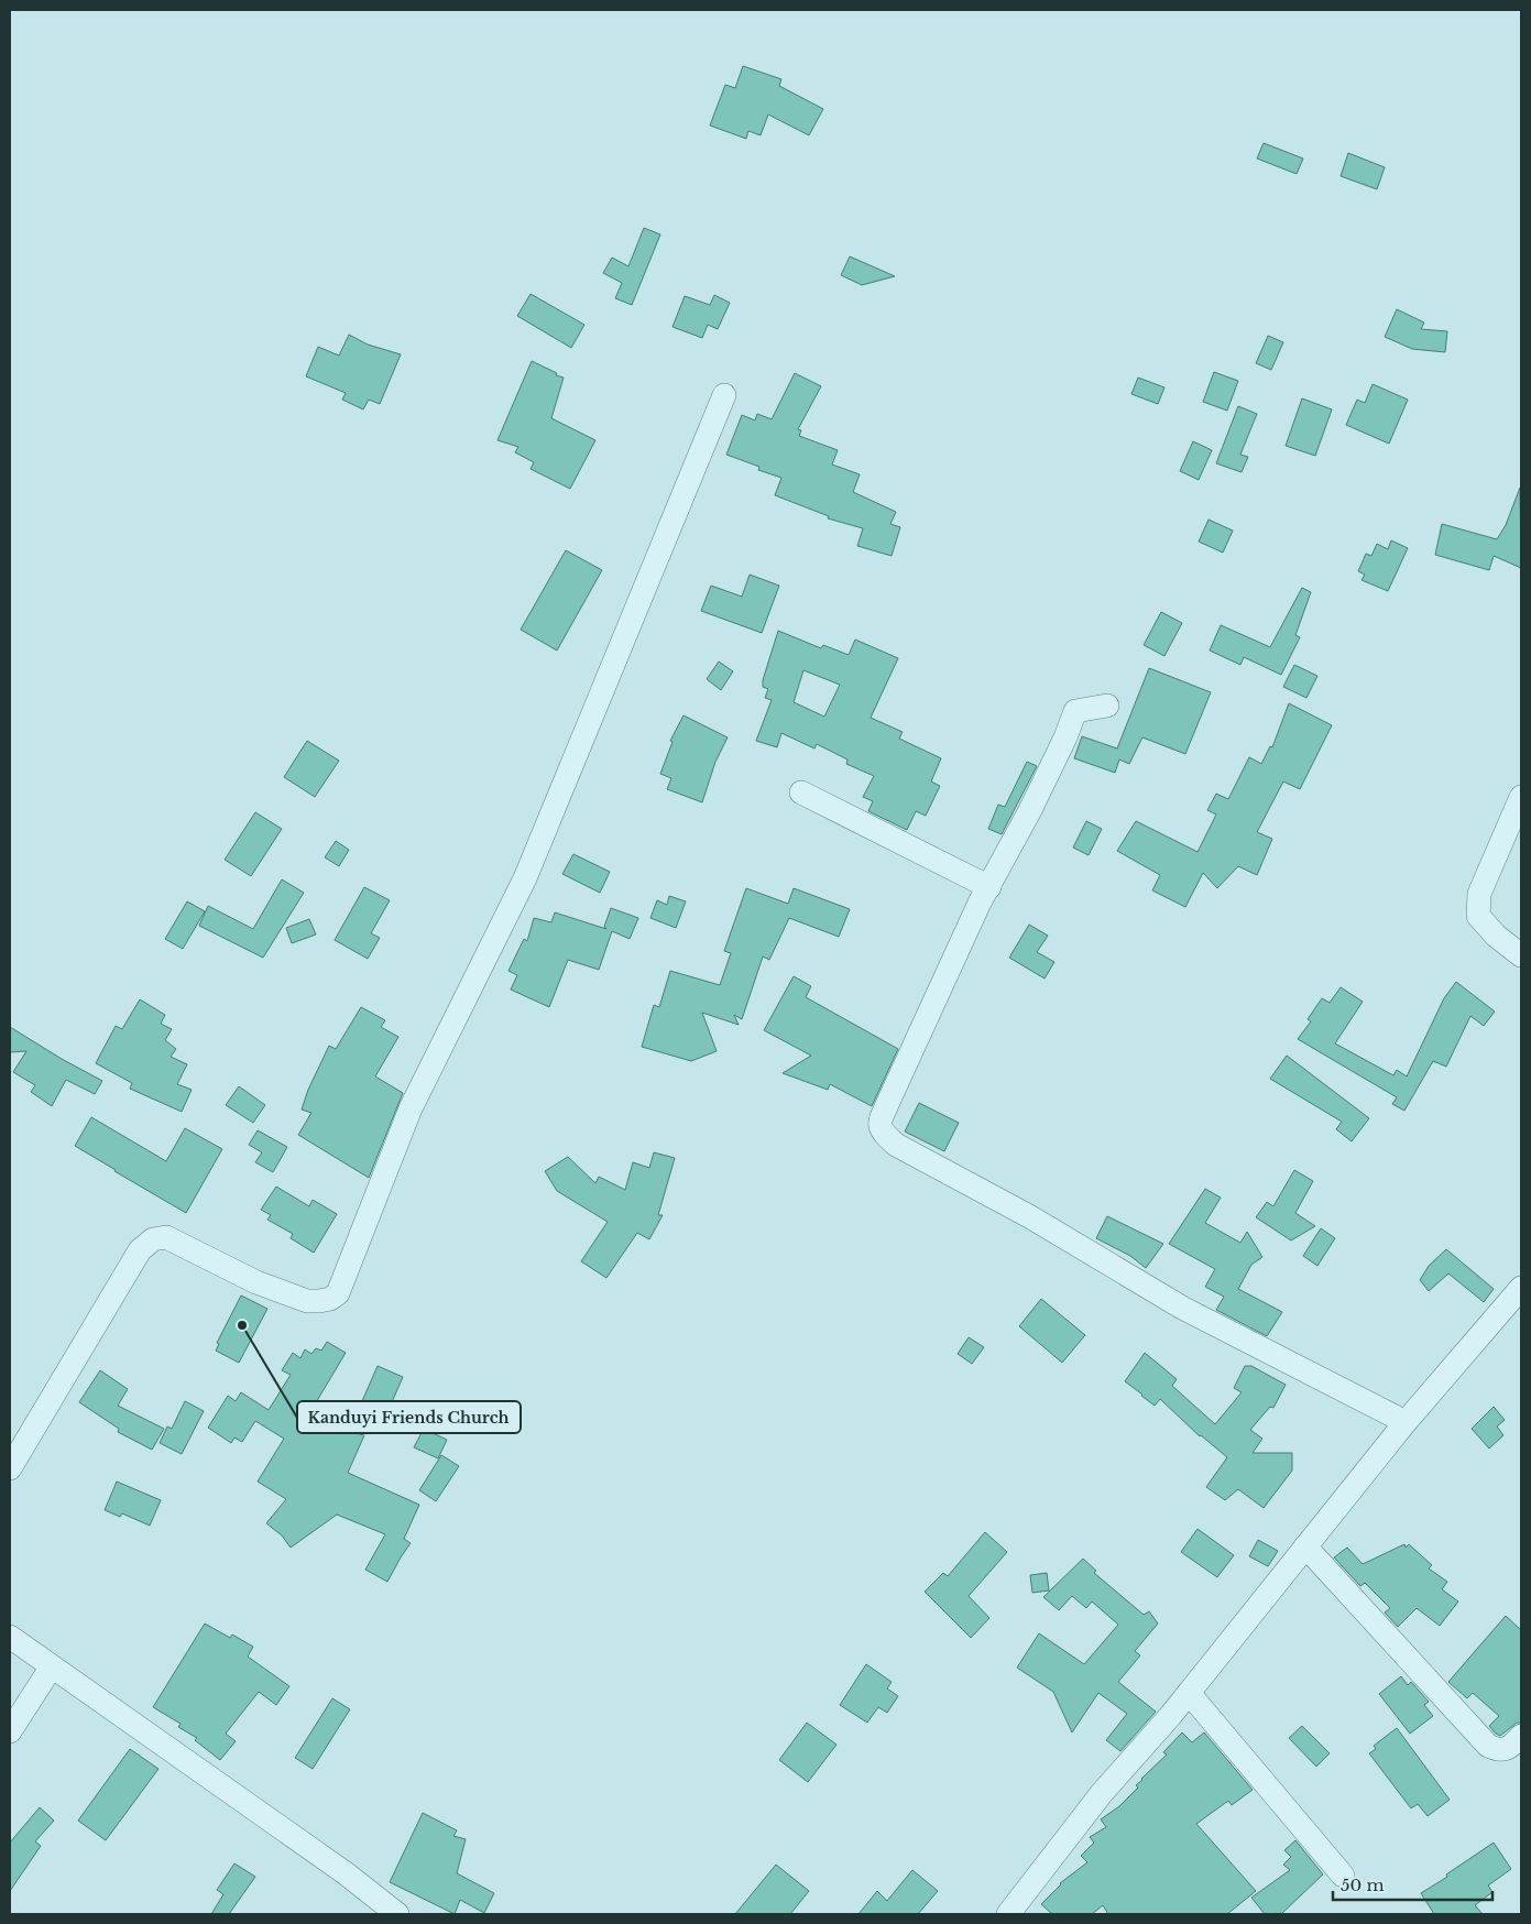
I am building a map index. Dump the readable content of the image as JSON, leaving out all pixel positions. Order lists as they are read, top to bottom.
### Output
{
  "places": ["Kanduyi Friends Church"],
  "scale_bar": "50 m"
}
